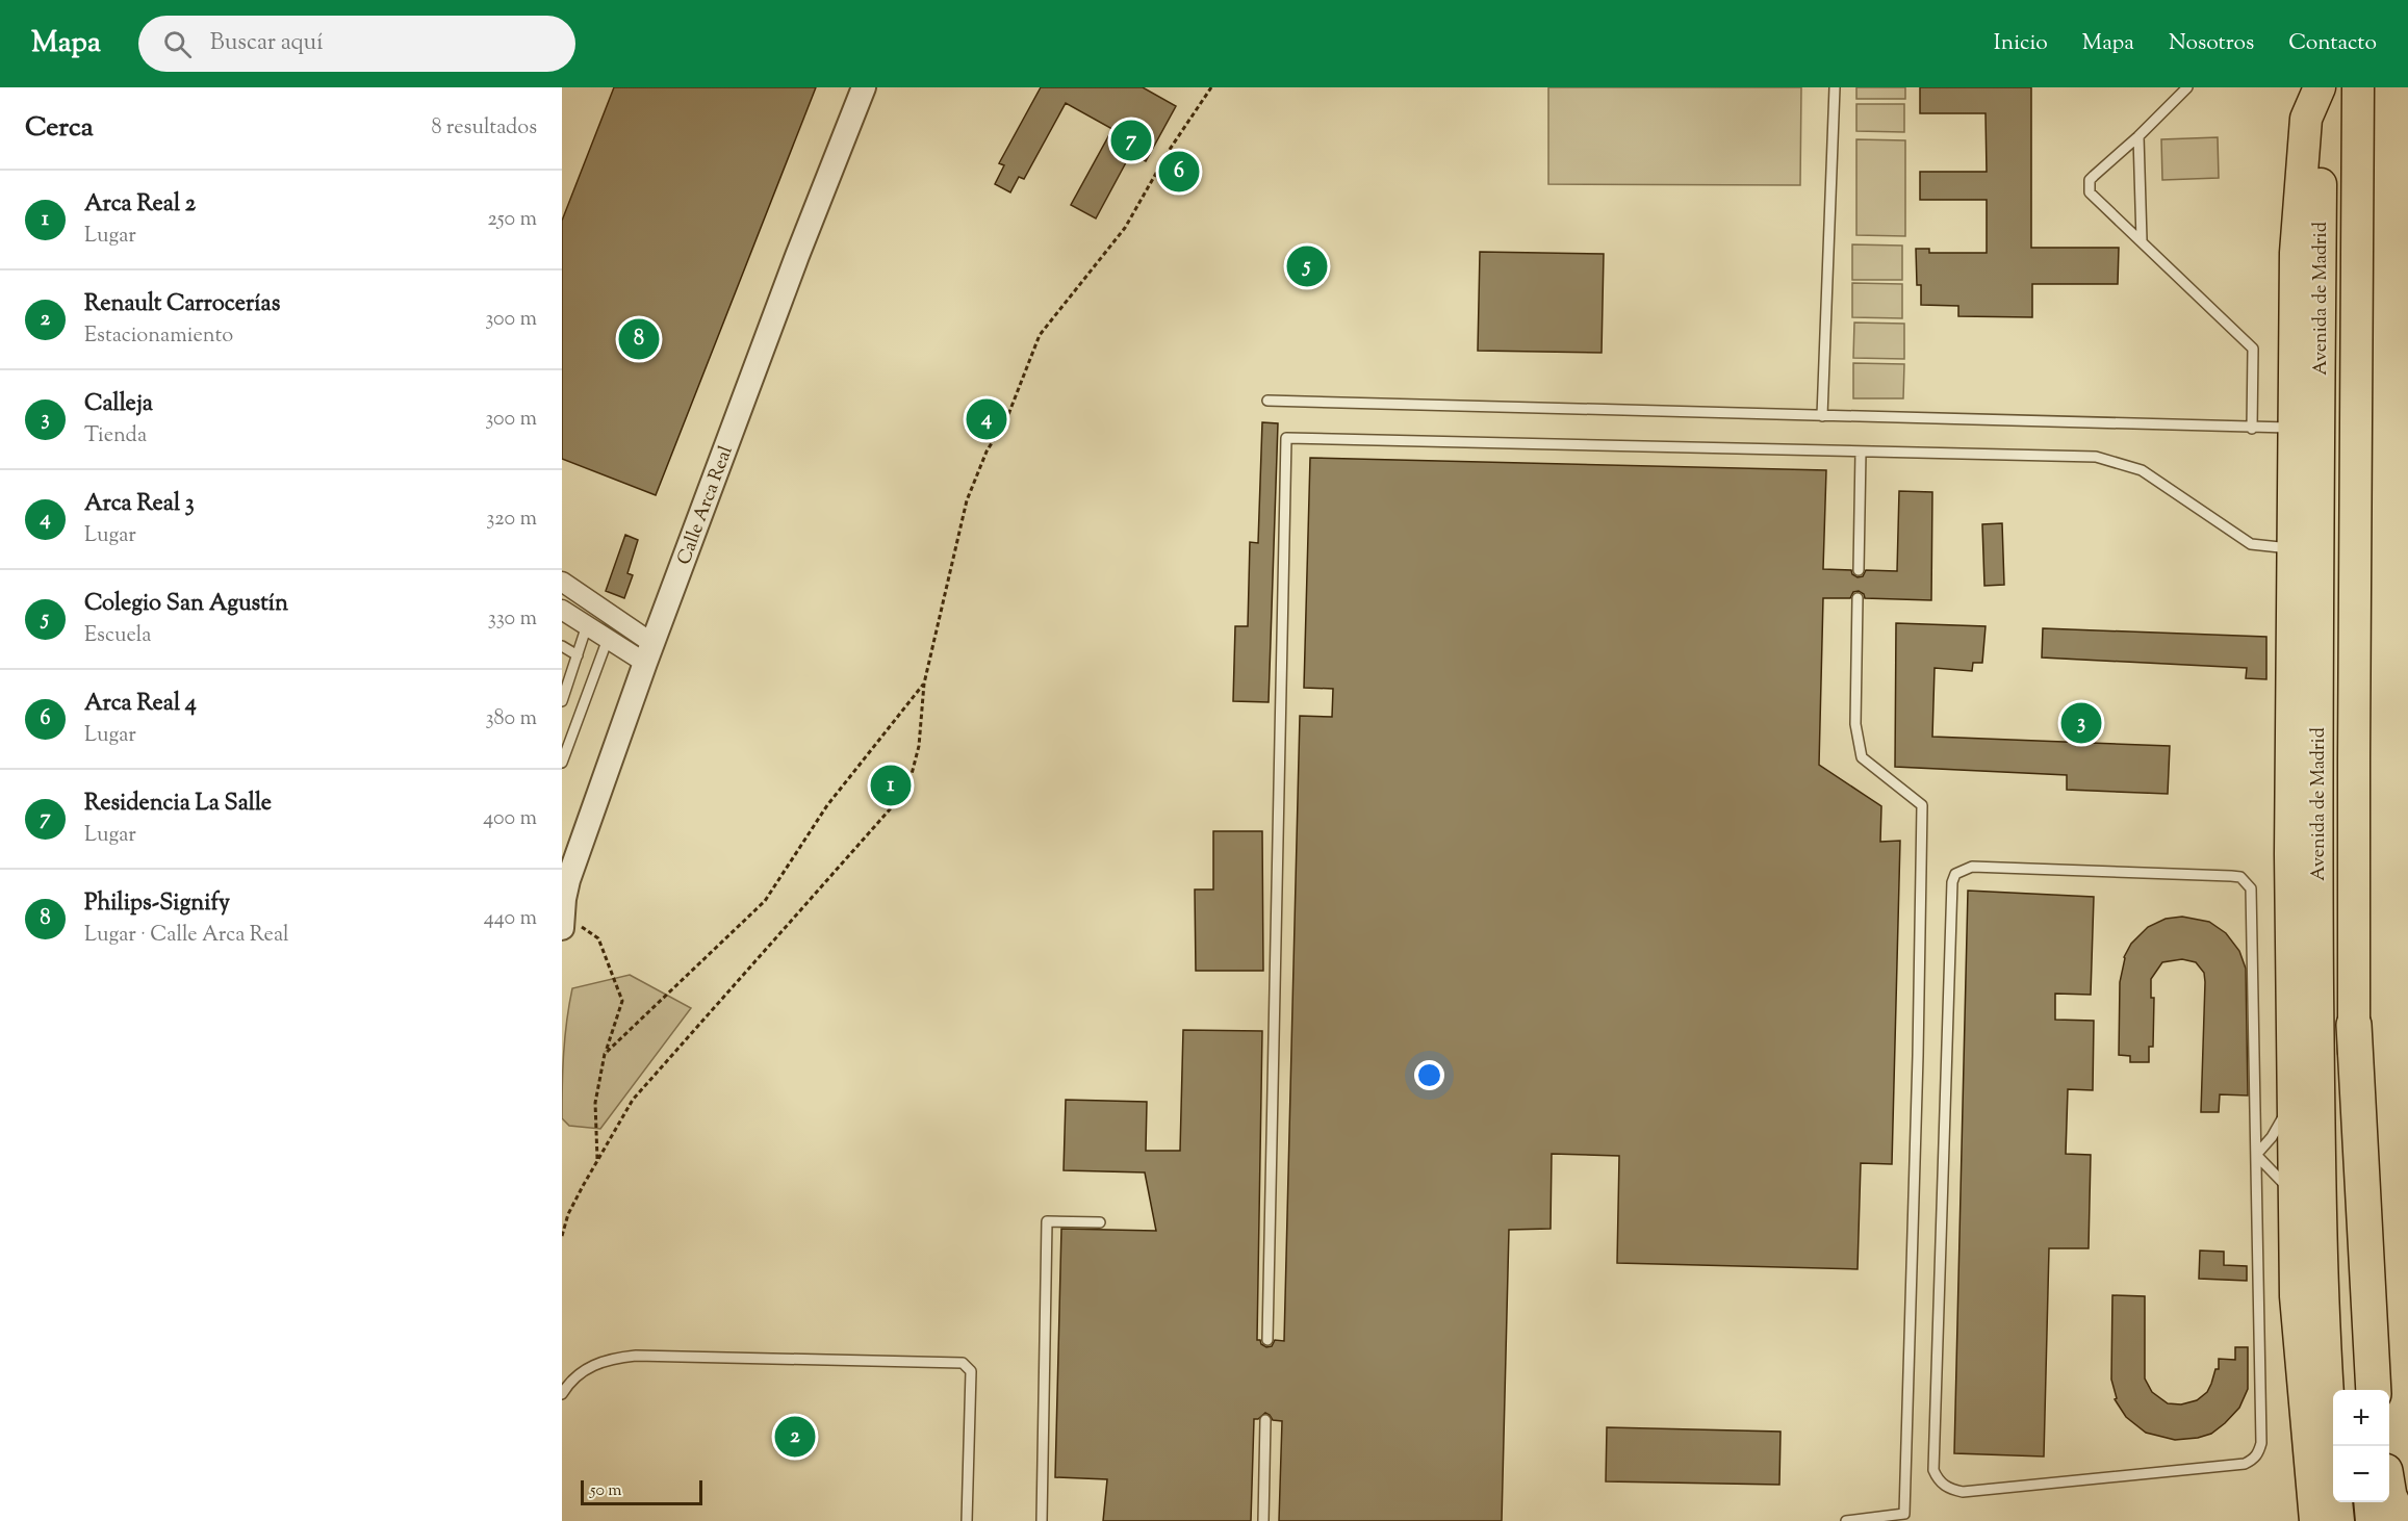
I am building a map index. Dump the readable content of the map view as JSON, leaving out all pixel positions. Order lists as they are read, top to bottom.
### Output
{
  "streets": {
    "highway": ["Avenida de Madrid"],
    "street": ["Calle Arca Real"]
  },
  "scale_bar": "50 m",
  "page": {
    "header": "Mapa",
    "search": "Buscar aquí",
    "nav": [
      "Inicio",
      "Mapa",
      "Nosotros",
      "Contacto"
    ],
    "heading": ["Cerca", "8 resultados"],
    "pins": [
      "7",
      "6",
      "5",
      "8",
      "4",
      "3",
      "1",
      "2"
    ],
    "list": [
      {
        "mark": "1",
        "name": "Arca Real 2",
        "note": "Lugar",
        "value": "250 m"
      },
      {
        "mark": "2",
        "name": "Renault Carrocerías",
        "note": "Estacionamiento",
        "value": "300 m"
      },
      {
        "mark": "3",
        "name": "Calleja",
        "note": "Tienda",
        "value": "300 m"
      },
      {
        "mark": "4",
        "name": "Arca Real 3",
        "note": "Lugar",
        "value": "320 m"
      },
      {
        "mark": "5",
        "name": "Colegio San Agustín",
        "note": "Escuela",
        "value": "330 m"
      },
      {
        "mark": "6",
        "name": "Arca Real 4",
        "note": "Lugar",
        "value": "380 m"
      },
      {
        "mark": "7",
        "name": "Residencia La Salle",
        "note": "Lugar",
        "value": "400 m"
      },
      {
        "mark": "8",
        "name": "Philips-Signify",
        "note": "Lugar · Calle Arca Real",
        "value": "440 m"
      }
    ],
    "map_buttons": ["+", "−"],
    "scale": "50 m"
  }
}
